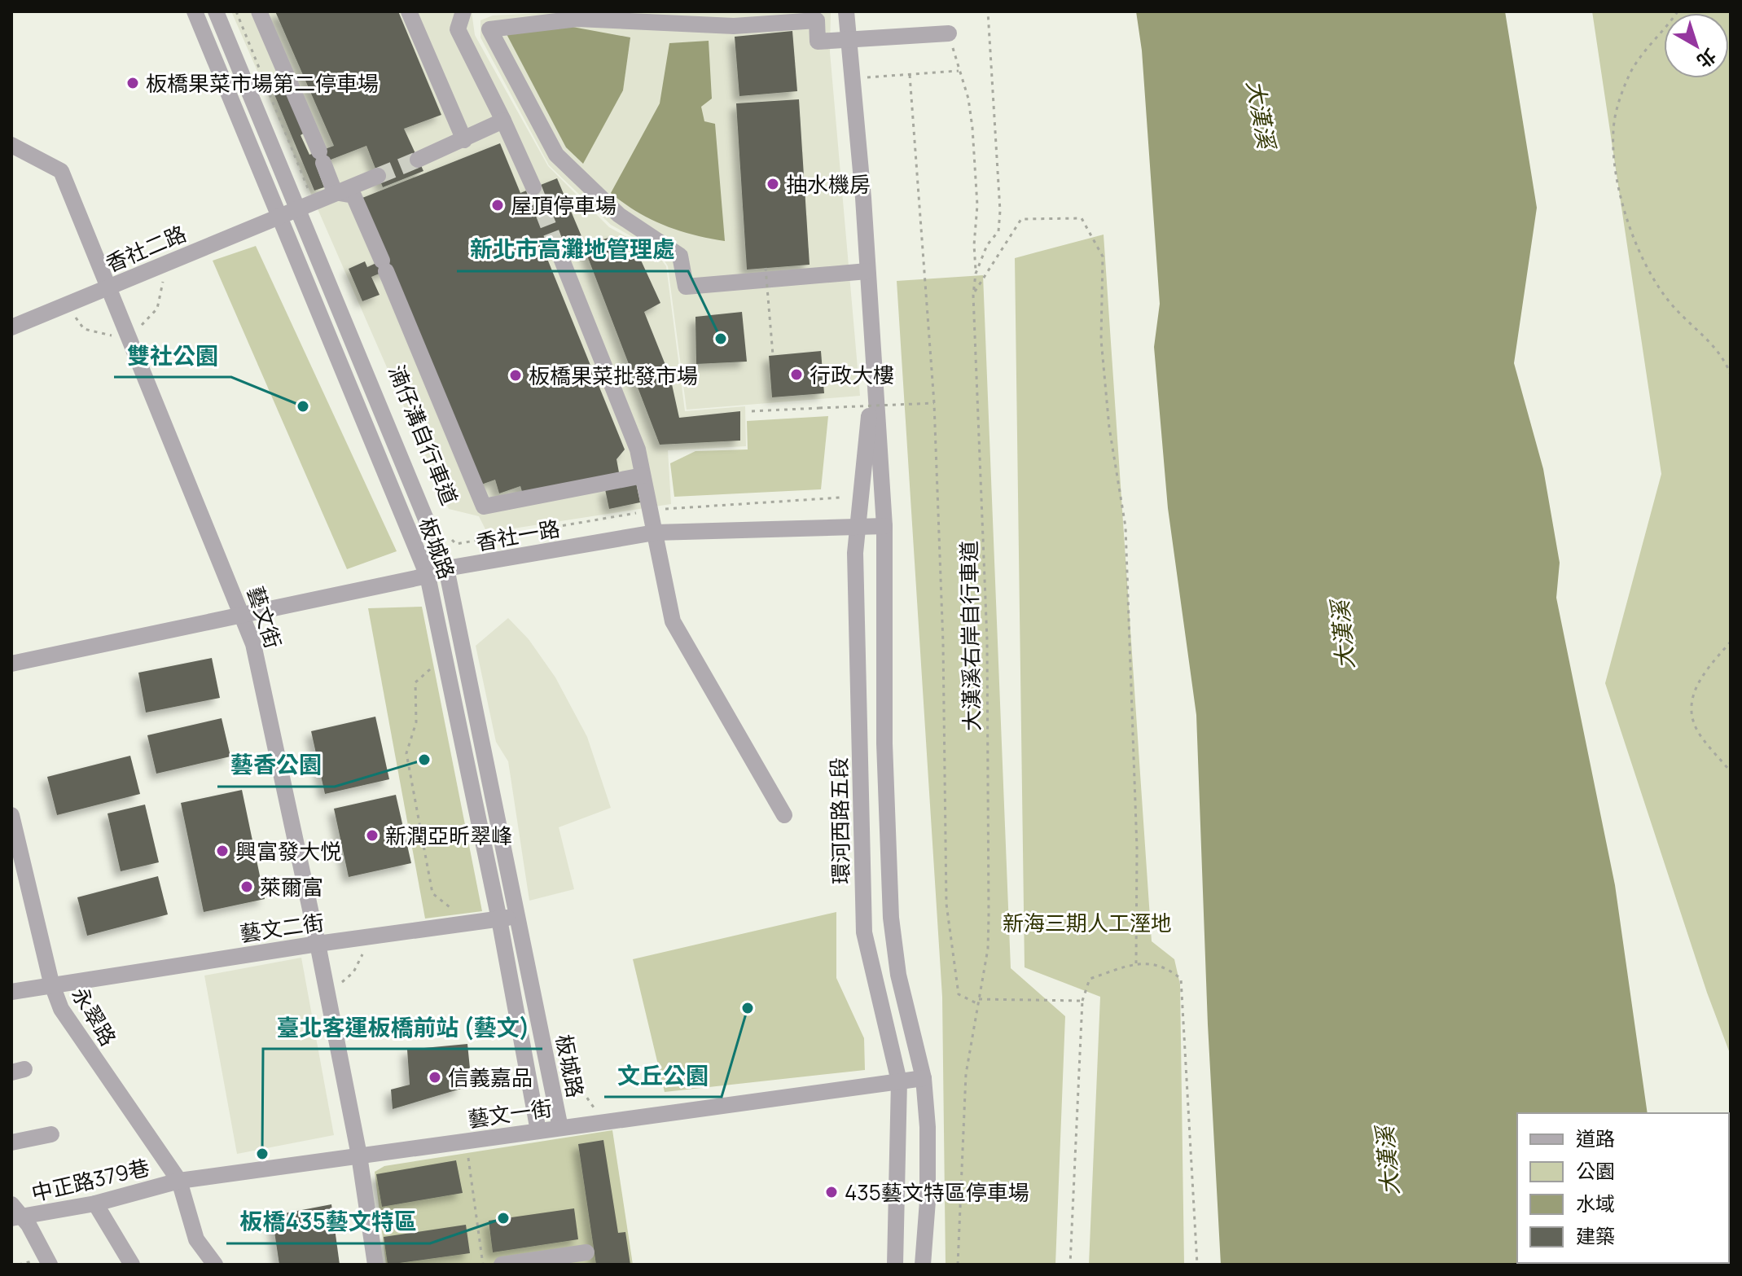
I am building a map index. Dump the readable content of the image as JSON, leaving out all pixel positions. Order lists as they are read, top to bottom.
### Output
{
  "streets": {
    "street": [
      "香社二路",
      "香社一路",
      "板城路",
      "藝文街",
      "環河西路五段",
      "藝文二街",
      "永翠路",
      "藝文一街",
      "中正路379巷"
    ],
    "path": ["湳仔溝自行車道", "大漢溪右岸自行車道"]
  },
  "crossings": [
    ["香社二路", "板城路"],
    ["香社二路", "藝文街"],
    ["香社一路", "板城路"],
    ["香社一路", "藝文街"],
    ["香社一路", "環河西路五段"],
    ["板城路", "藝文二街"],
    ["板城路", "藝文一街"],
    ["藝文街", "藝文二街"],
    ["藝文街", "藝文一街"],
    ["環河西路五段", "藝文一街"],
    ["藝文二街", "永翠路"],
    ["永翠路", "藝文一街"],
    ["永翠路", "中正路379巷"],
    ["藝文一街", "中正路379巷"]
  ],
  "water": ["大漢溪"],
  "parks": ["新海三期人工溼地"],
  "places": [
    "板橋果菜市場第二停車場",
    "抽水機房",
    "屋頂停車場",
    "新北市高灘地管理處",
    "行政大樓",
    "板橋果菜批發市場",
    "雙社公園",
    "藝香公園",
    "新潤亞昕翠峰",
    "興富發大悦",
    "萊爾富",
    "文丘公園",
    "信義嘉品",
    "臺北客運板橋前站 (藝文)",
    "435藝文特區停車場",
    "板橋435藝文特區"
  ],
  "legend": [
    "道路",
    "公園",
    "水域",
    "建築"
  ],
  "north": "bottom right"
}
